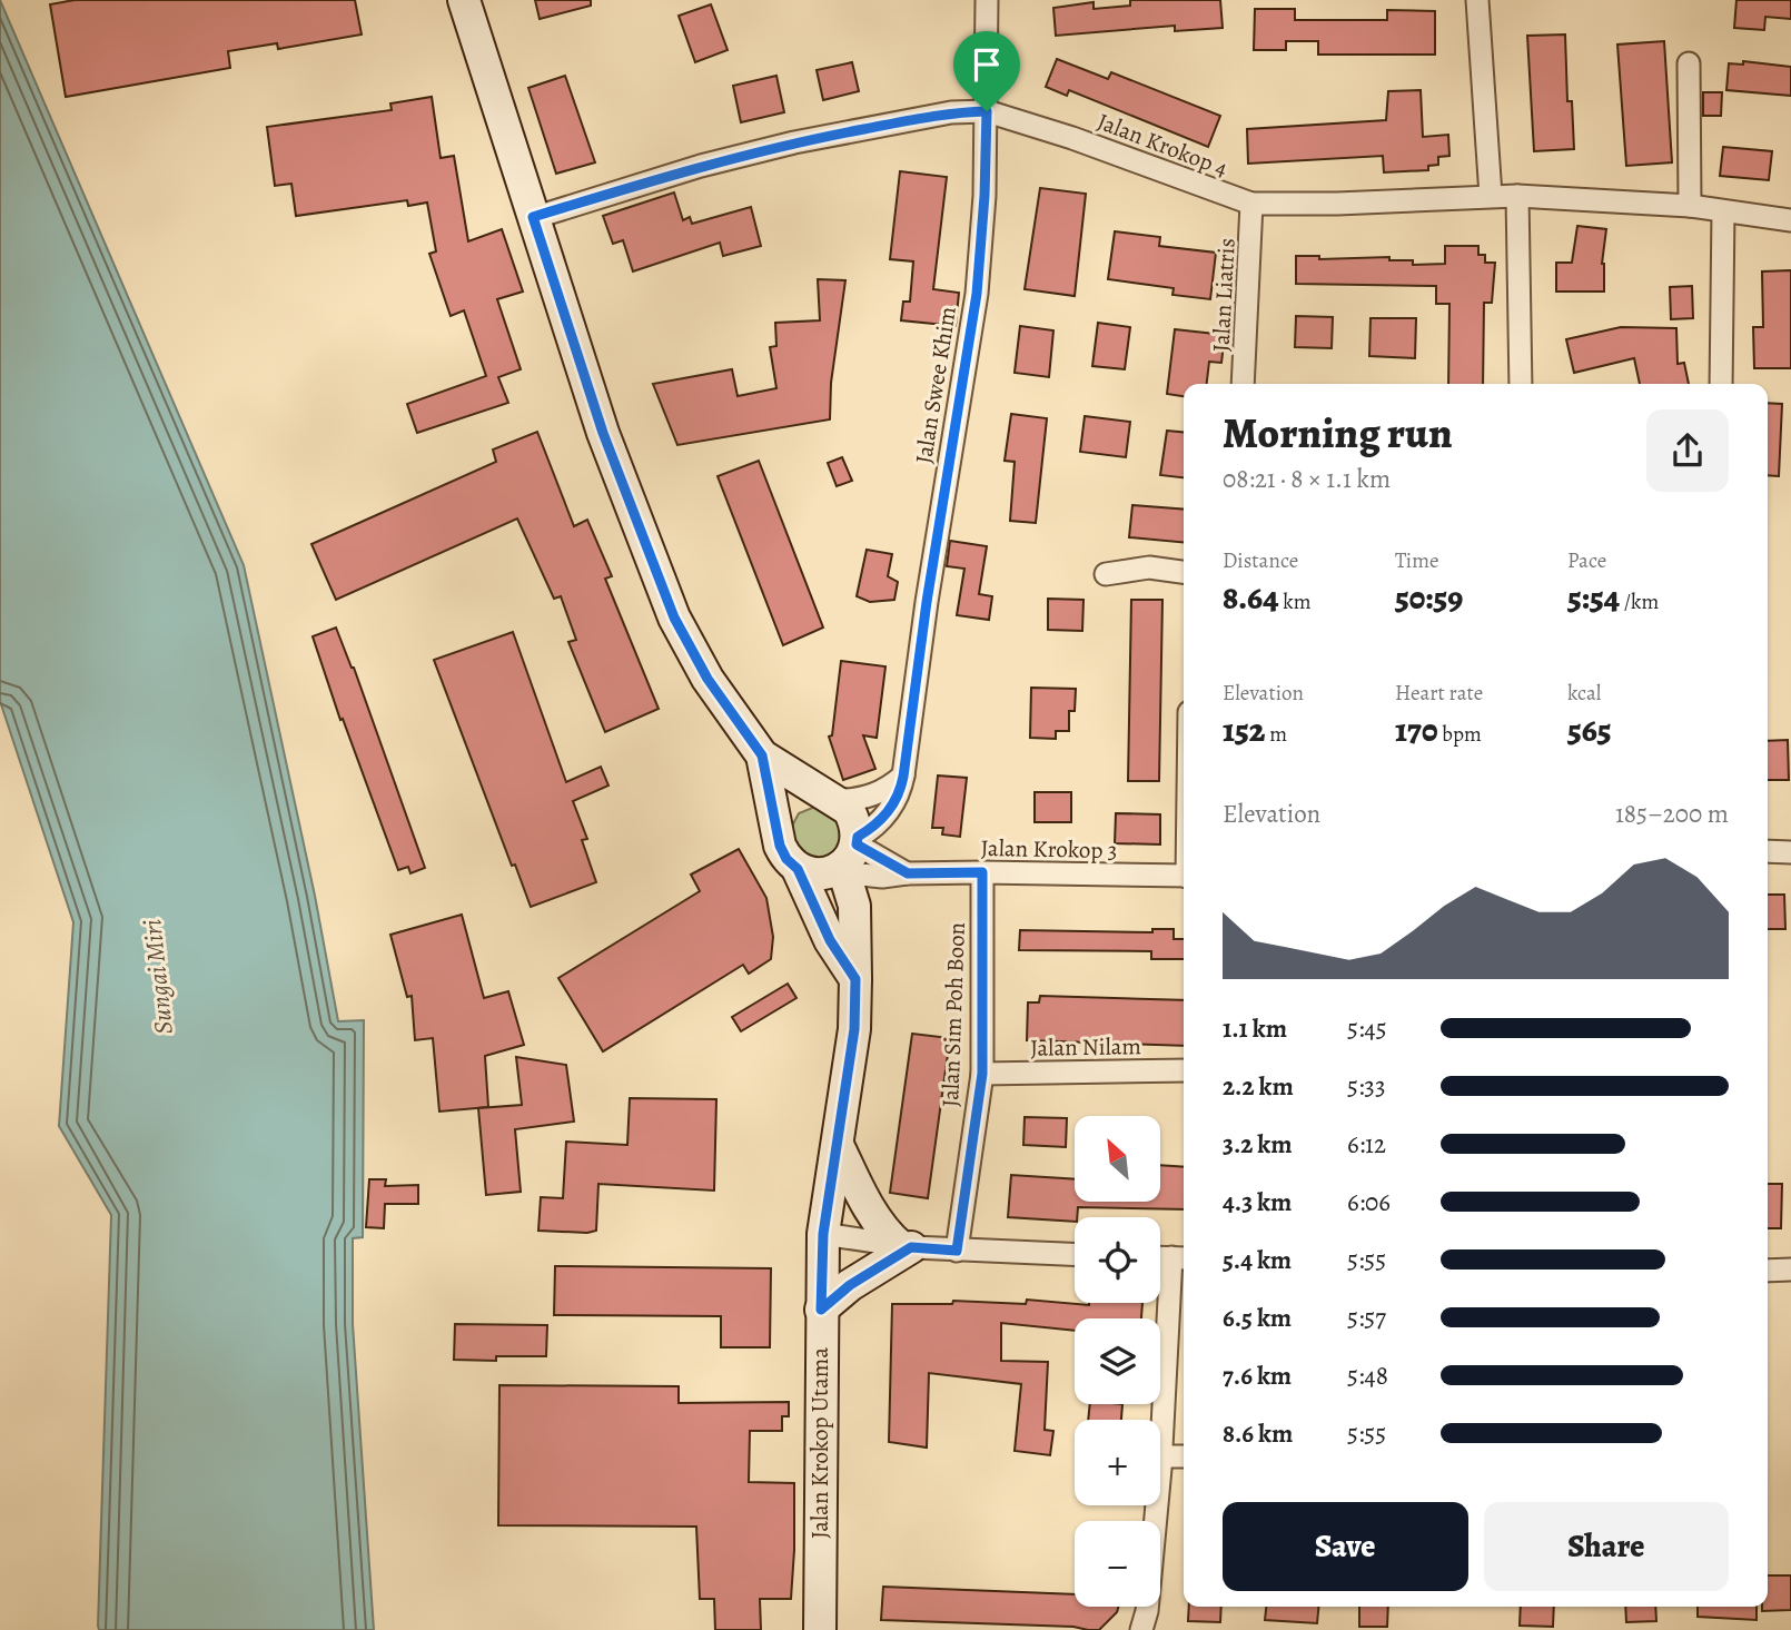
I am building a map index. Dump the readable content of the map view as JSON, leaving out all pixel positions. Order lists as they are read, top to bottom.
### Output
{
  "streets": {
    "street": [
      "Jalan Krokop 4",
      "Jalan Liatris",
      "Jalan Swee Khim",
      "Jalan Krokop 3",
      "Jalan Sim Poh Boon",
      "Jalan Nilam",
      "Jalan Krokop Utama"
    ]
  },
  "crossings": [
    ["Jalan Krokop 4", "Jalan Liatris"],
    ["Jalan Krokop 4", "Jalan Swee Khim"],
    ["Jalan Swee Khim", "Jalan Krokop 3"],
    ["Jalan Swee Khim", "Jalan Krokop Utama"],
    ["Jalan Krokop 3", "Jalan Sim Poh Boon"],
    ["Jalan Krokop 3", "Jalan Krokop Utama"],
    ["Jalan Sim Poh Boon", "Jalan Nilam"]
  ],
  "water": ["Sungai Miri"],
  "north": "top left",
  "page": {
    "heading": ["Morning run", "08:21 · 8 × 1.1 km"],
    "stats": [
      ["Distance", "8.64 km"],
      ["Time", "50:59"],
      ["Pace", "5:54 /km"],
      ["Elevation", "152 m"],
      ["Heart rate", "170 bpm"],
      ["kcal", "565"]
    ],
    "chart": ["Elevation", "185–200 m"],
    "list": [
      {
        "name": "1.1 km",
        "note": "5:45"
      },
      {
        "name": "2.2 km",
        "note": "5:33"
      },
      {
        "name": "3.2 km",
        "note": "6:12"
      },
      {
        "name": "4.3 km",
        "note": "6:06"
      },
      {
        "name": "5.4 km",
        "note": "5:55"
      },
      {
        "name": "6.5 km",
        "note": "5:57"
      },
      {
        "name": "7.6 km",
        "note": "5:48"
      },
      {
        "name": "8.6 km",
        "note": "5:55"
      }
    ],
    "map_buttons": ["+", "−"],
    "buttons": ["Save", "Share"]
  }
}
